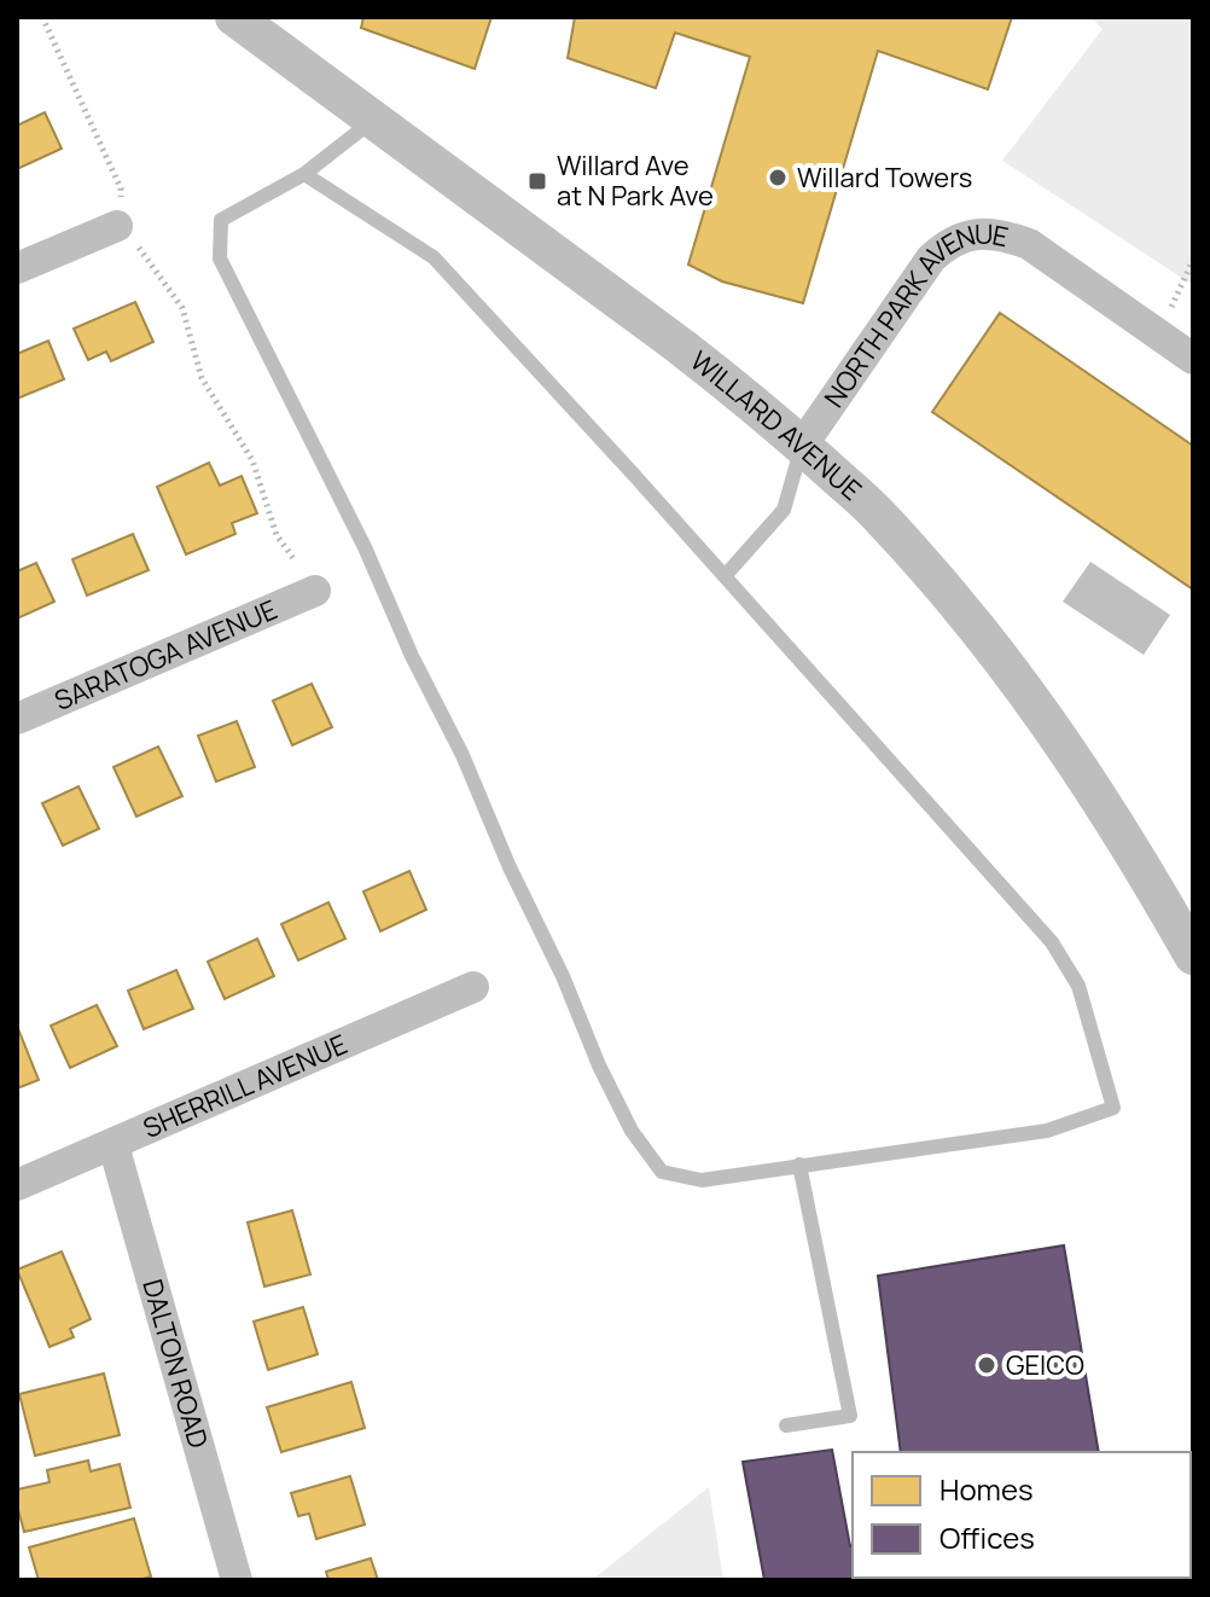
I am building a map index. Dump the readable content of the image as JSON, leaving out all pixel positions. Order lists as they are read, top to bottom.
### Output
{
  "streets": {
    "street": [
      "NORTH PARK AVENUE",
      "WILLARD AVENUE",
      "SARATOGA AVENUE",
      "SHERRILL AVENUE",
      "DALTON ROAD"
    ]
  },
  "crossings": [
    ["NORTH PARK AVENUE", "WILLARD AVENUE"],
    ["SHERRILL AVENUE", "DALTON ROAD"]
  ],
  "places": {
    "other": ["Willard Towers", "GEICO"],
    "transit": ["Willard Ave at N Park Ave"]
  },
  "legend": ["Homes", "Offices"]
}
